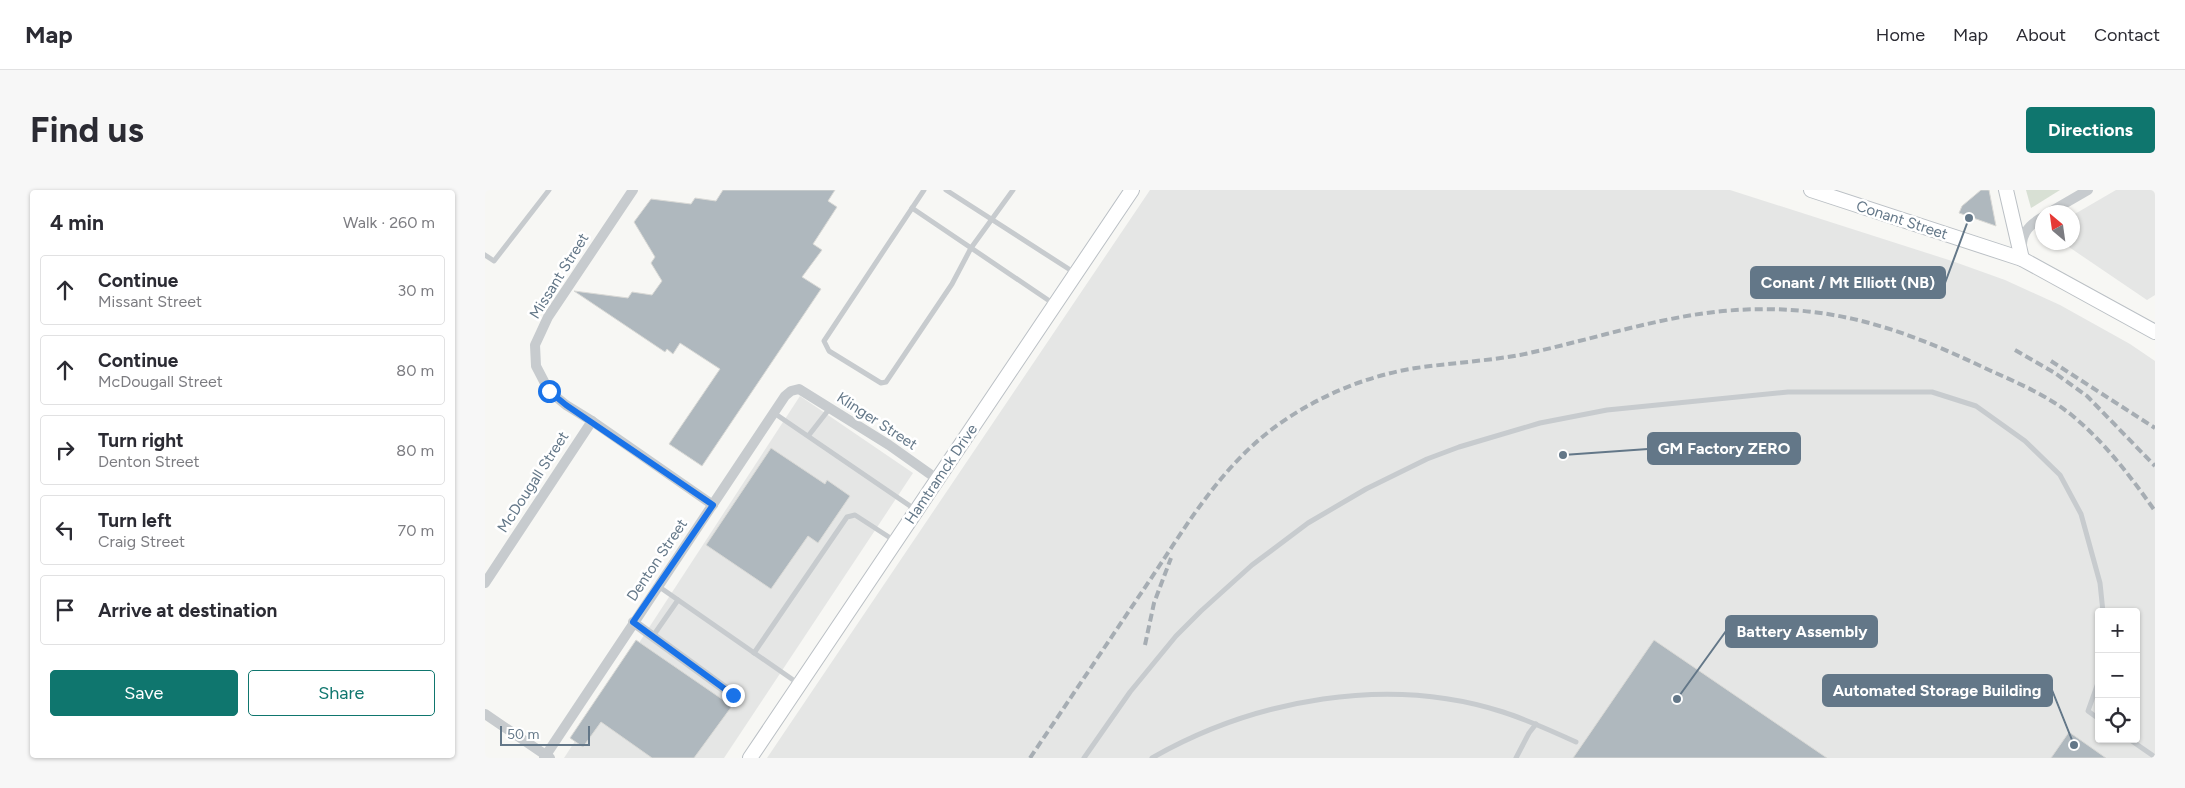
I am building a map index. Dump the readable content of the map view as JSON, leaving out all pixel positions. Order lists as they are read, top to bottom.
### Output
{
  "streets": {
    "street": [
      "Conant Street",
      "Missant Street",
      "Klinger Street",
      "Hamtramck Drive",
      "McDougall Street",
      "Denton Street"
    ]
  },
  "crossings": [
    ["Missant Street", "McDougall Street"],
    ["Klinger Street", "Hamtramck Drive"],
    ["Klinger Street", "Denton Street"]
  ],
  "places": [
    "Conant / Mt Elliott (NB)",
    "GM Factory ZERO",
    "Battery Assembly",
    "Automated Storage Building"
  ],
  "scale_bar": "50 m",
  "north": "top left",
  "page": {
    "header": "Map",
    "nav": [
      "Home",
      "Map",
      "About",
      "Contact"
    ],
    "buttons": [
      "Directions",
      ["Save", "Share"]
    ],
    "title": "Find us",
    "heading": ["4 min", "Walk · 260 m"],
    "list": [
      ["Continue", "Missant Street", "30 m"],
      ["Continue", "McDougall Street", "80 m"],
      ["Turn right", "Denton Street", "80 m"],
      ["Turn left", "Craig Street", "70 m"],
      "Arrive at destination"
    ],
    "map_buttons": ["+", "−"],
    "scale": "50 m"
  }
}
